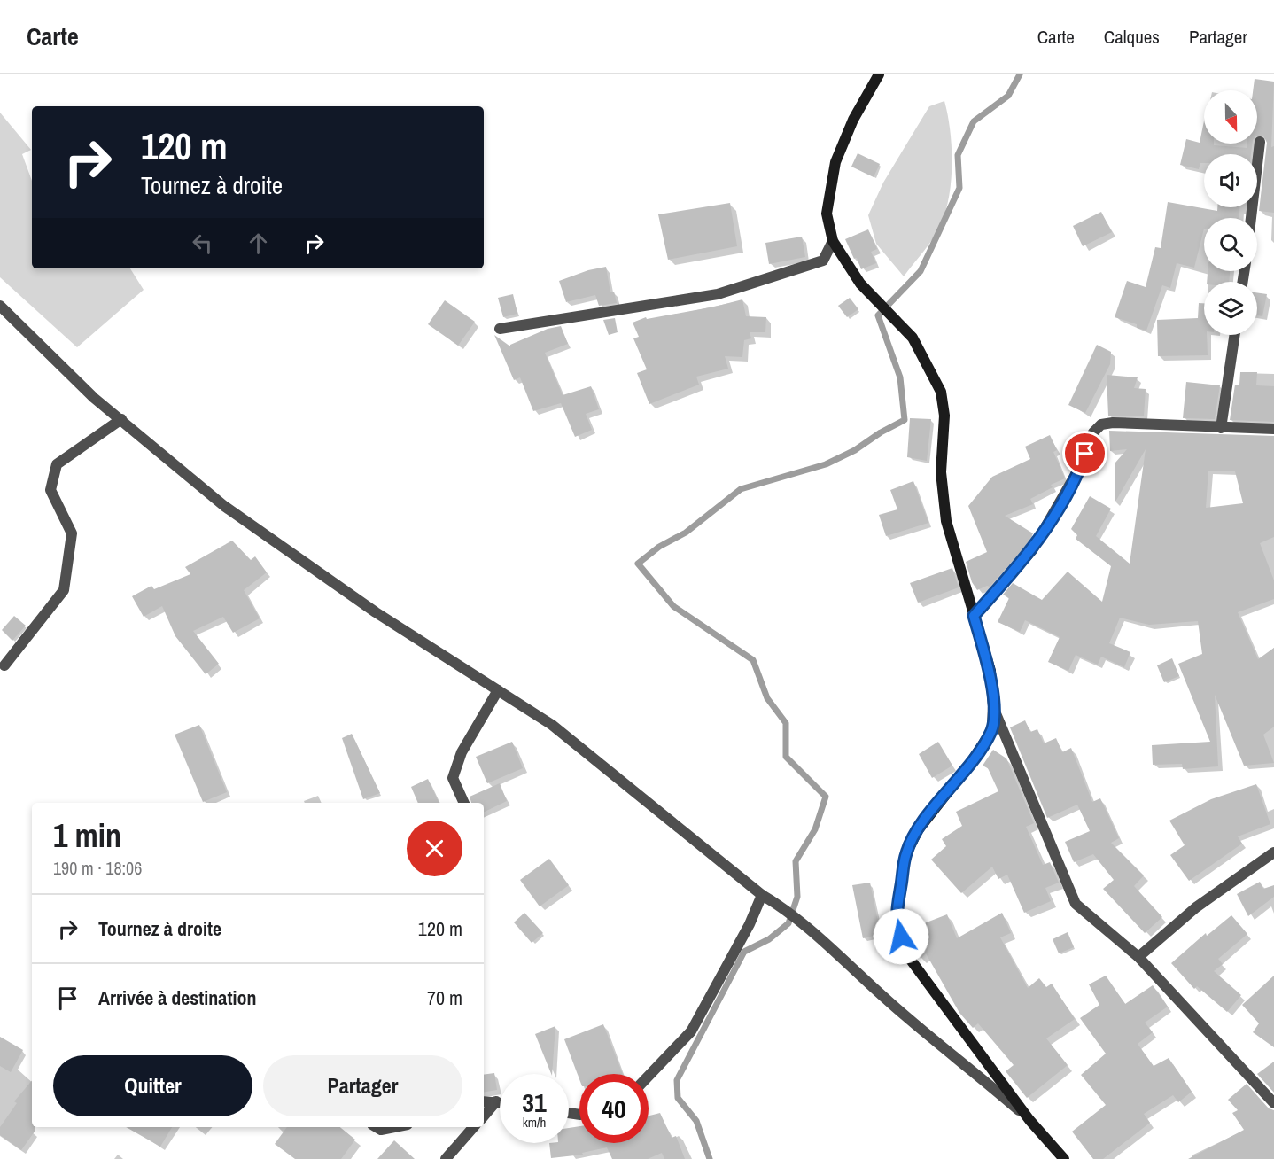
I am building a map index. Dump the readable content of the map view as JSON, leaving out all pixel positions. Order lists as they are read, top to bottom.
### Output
{
  "north": "bottom",
  "page": {
    "header": "Carte",
    "nav": ["Carte", "Calques", "Partager"],
    "turn": ["120 m", "Tournez à droite"],
    "heading": ["1 min", "190 m · 18:06"],
    "list": [
      {
        "name": "Tournez à droite",
        "value": "120 m"
      },
      {
        "name": "Arrivée à destination",
        "value": "70 m"
      }
    ],
    "buttons": ["Quitter", "Partager"],
    "speed": "31 km/h",
    "limit": "40"
  }
}
